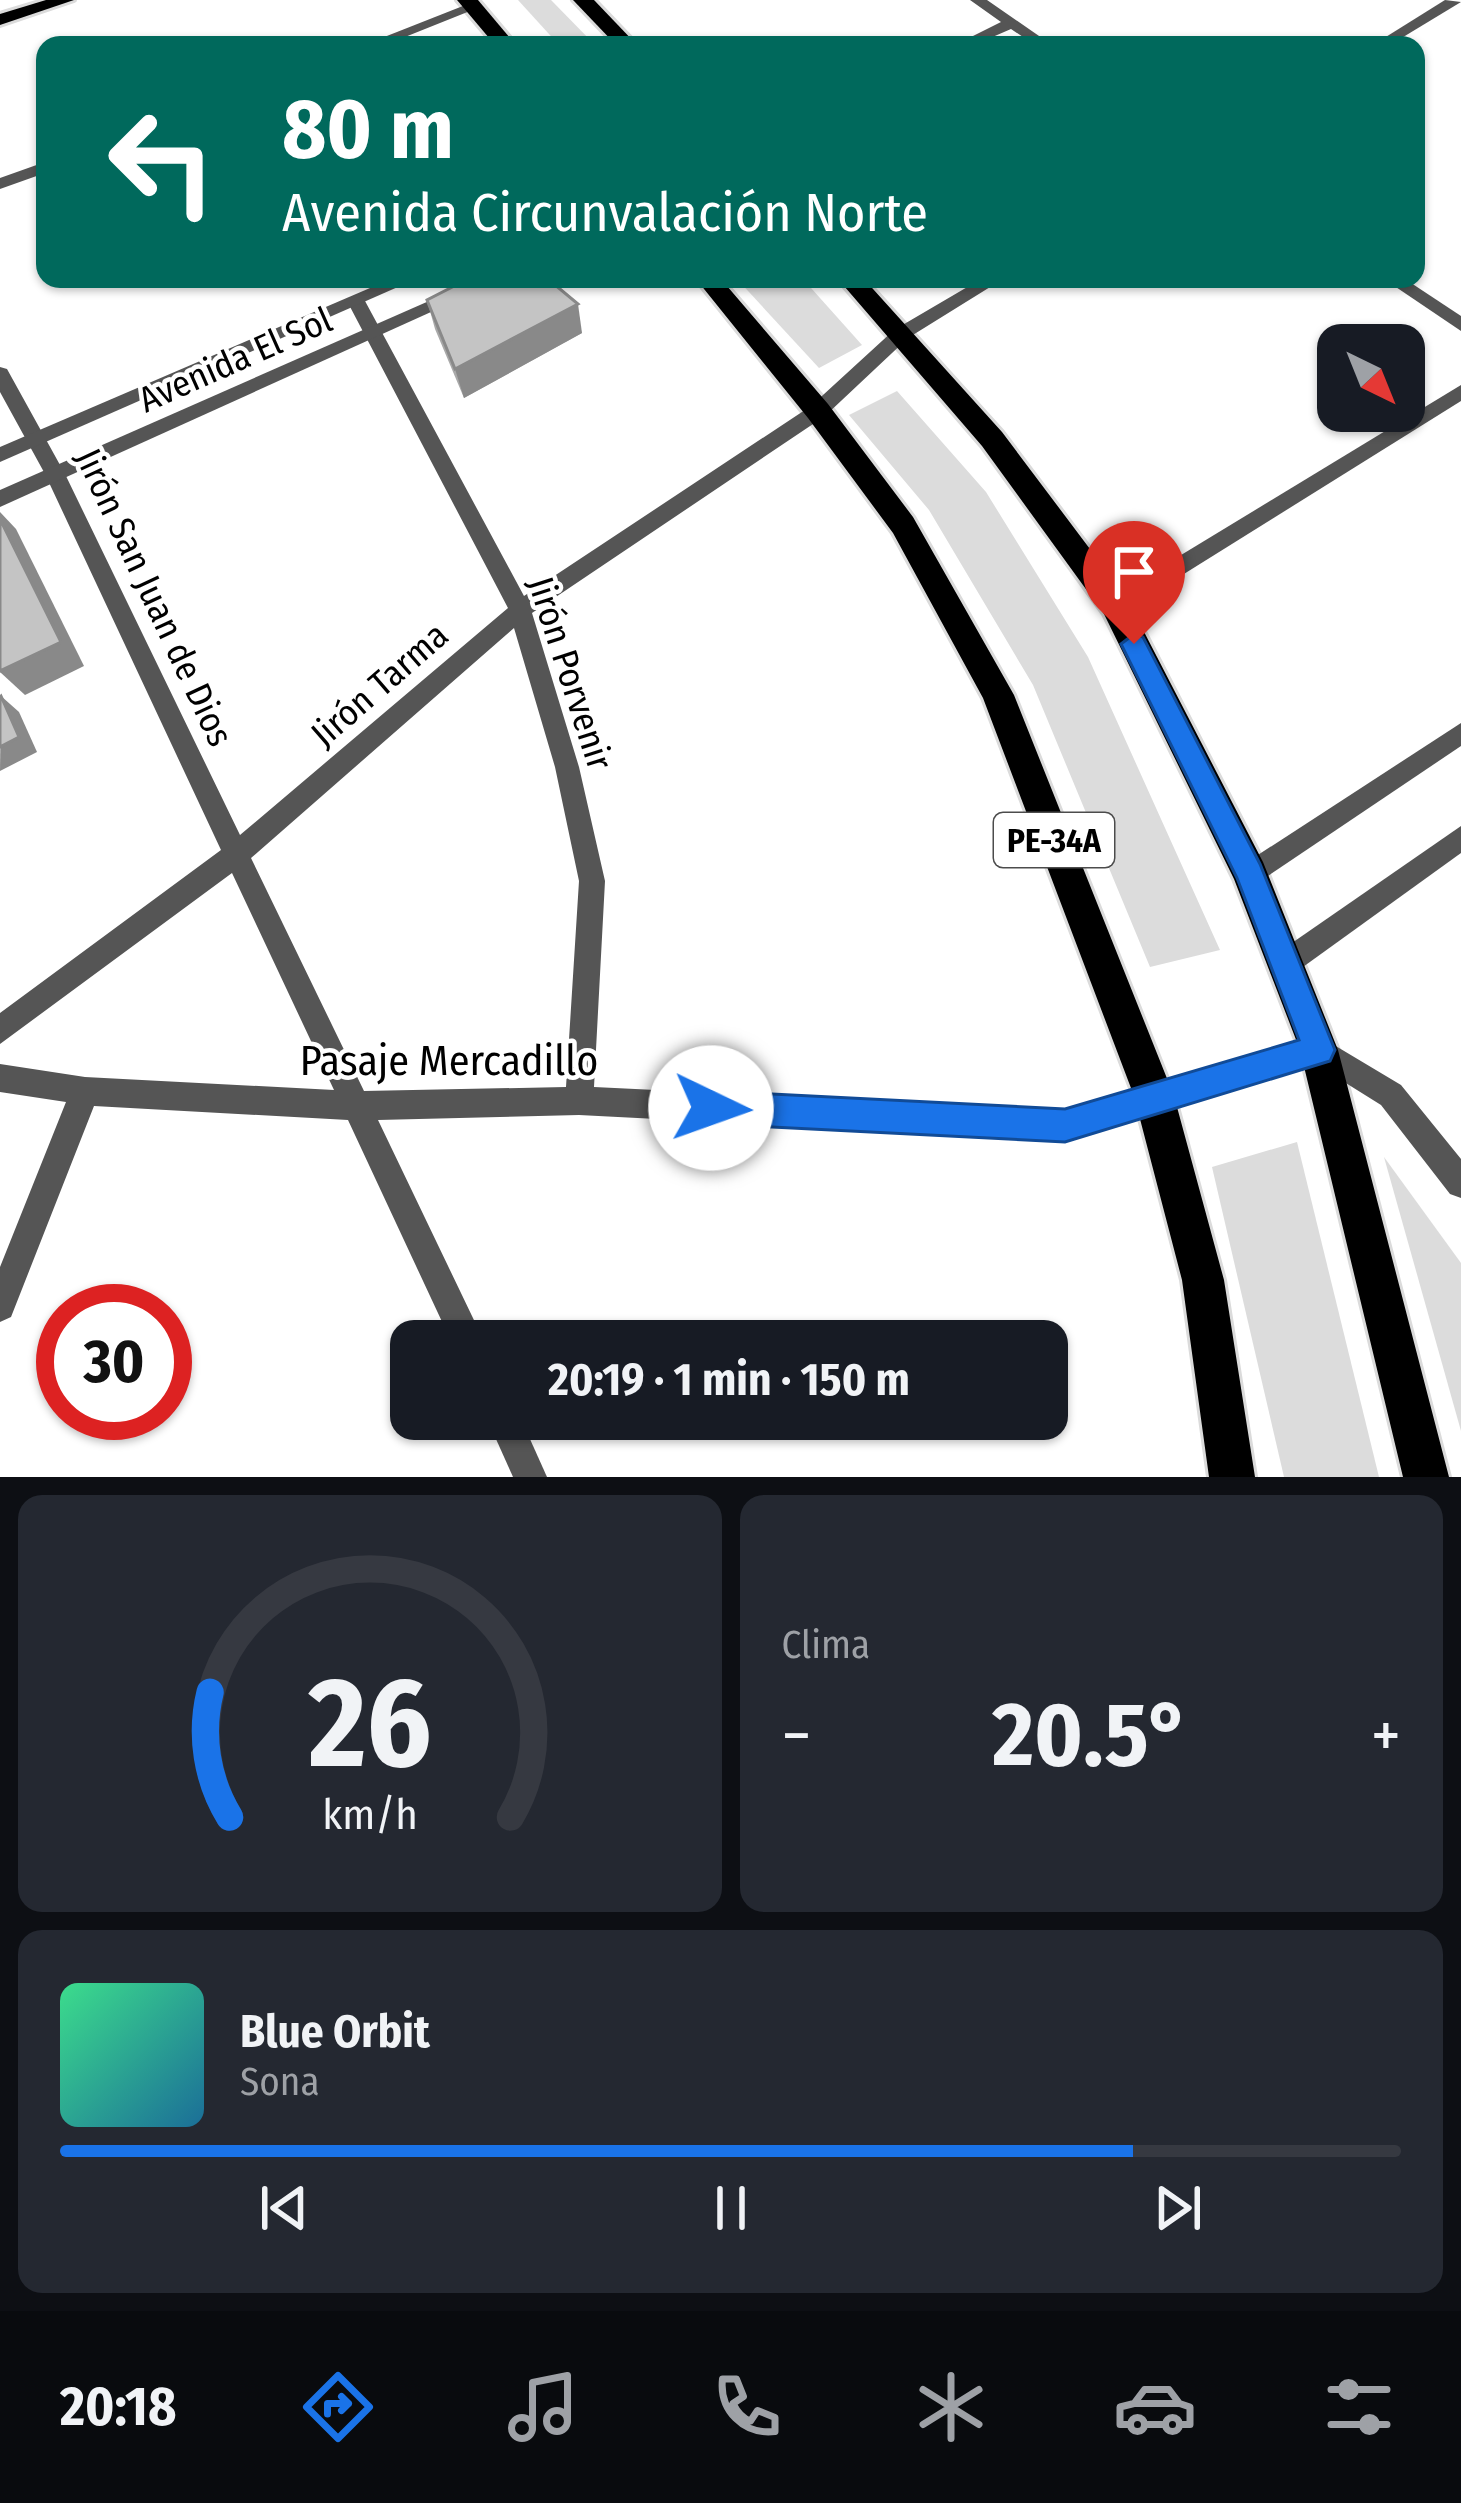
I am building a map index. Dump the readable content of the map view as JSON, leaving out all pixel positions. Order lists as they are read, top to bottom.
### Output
{
  "streets": {
    "highway": ["PE-34A"],
    "street": [
      "Avenida El Sol",
      "Jirón San Juan de Dios",
      "Jirón Porvenir",
      "Jirón Tarma",
      "Pasaje Mercadillo"
    ]
  },
  "crossings": [
    ["Avenida El Sol", "Jirón San Juan de Dios"],
    ["Avenida El Sol", "Jirón Porvenir"],
    ["Jirón San Juan de Dios", "Jirón Tarma"],
    ["Jirón San Juan de Dios", "Pasaje Mercadillo"],
    ["Jirón Porvenir", "Jirón Tarma"],
    ["Jirón Porvenir", "Pasaje Mercadillo"],
    ["Jirón Tarma", "PE-34A"],
    ["PE-34A", "Pasaje Mercadillo"]
  ],
  "north": "bottom right",
  "page": {
    "turn": ["80 m", "Avenida Circunvalación Norte"],
    "limit": "30",
    "trip": "20:19 · 1 min · 150 m",
    "tile": "Clima",
    "heat": ["−", "20.5°", "+"],
    "song": ["Blue Orbit", "Sona"],
    "tabs": "20:18",
    "gauge": ["26", "km/h"]
  }
}
